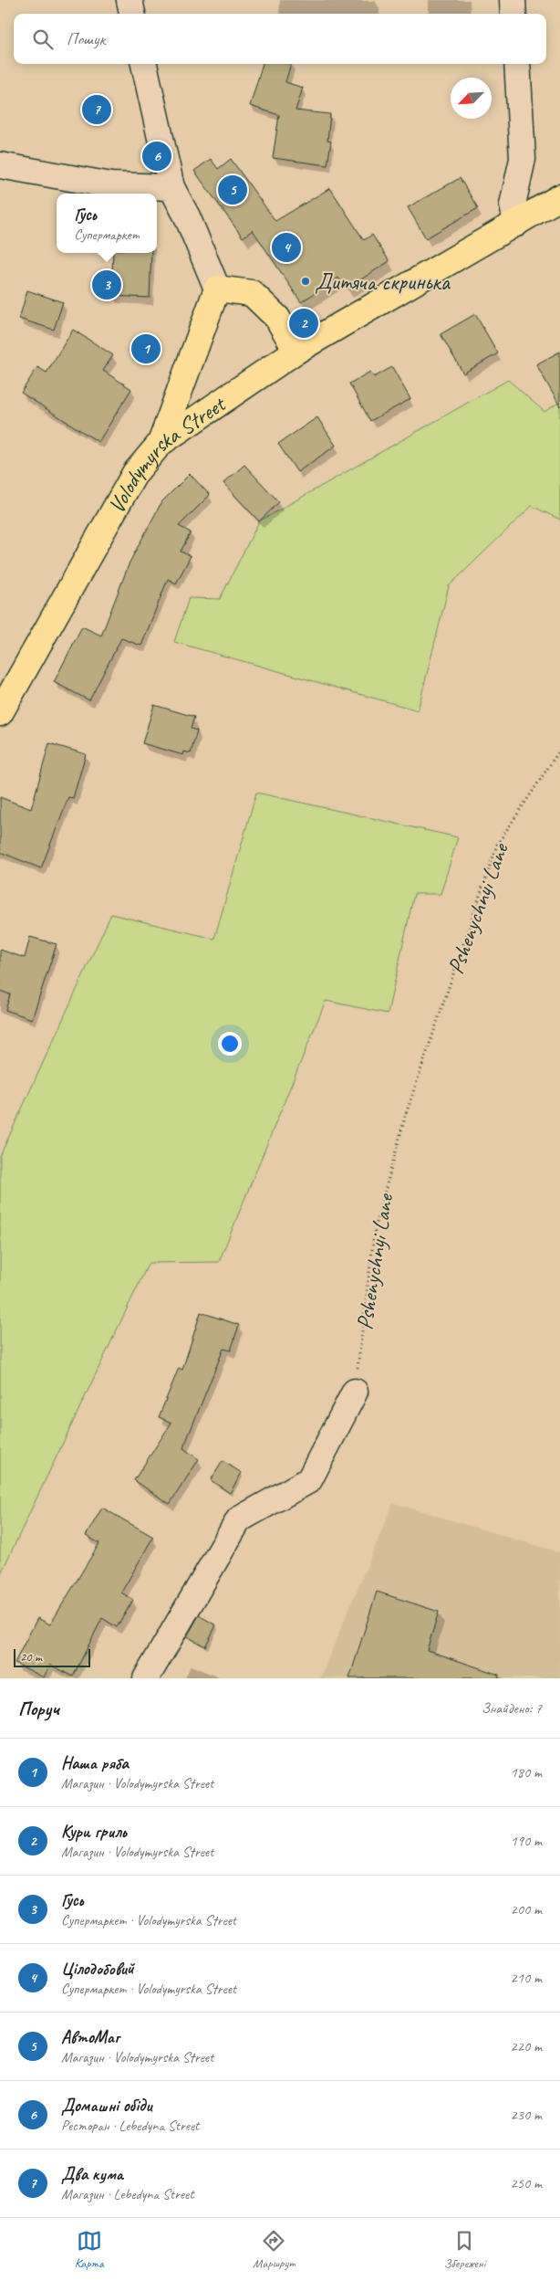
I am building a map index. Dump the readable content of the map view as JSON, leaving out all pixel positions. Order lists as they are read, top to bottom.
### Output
{
  "streets": {
    "main road": ["Volodymyrska Street"],
    "path": ["Pshenychnyi Lane"]
  },
  "places": ["Дитяча скринька"],
  "scale_bar": "20 m",
  "north": "bottom left",
  "page": {
    "search": "Пошук",
    "pins": [
      "7",
      "6",
      "5",
      "4",
      "3",
      "2",
      "1"
    ],
    "popup": ["Гусь", "Супермаркет"],
    "scale": "20 m",
    "heading": ["Поруч", "Знайдено: 7"],
    "list": [
      {
        "mark": "1",
        "name": "Наша ряба",
        "note": "Магазин · Volodymyrska Street",
        "value": "180 m"
      },
      {
        "mark": "2",
        "name": "Кури гриль",
        "note": "Магазин · Volodymyrska Street",
        "value": "190 m"
      },
      {
        "mark": "3",
        "name": "Гусь",
        "note": "Супермаркет · Volodymyrska Street",
        "value": "200 m"
      },
      {
        "mark": "4",
        "name": "Цілодобовий",
        "note": "Супермаркет · Volodymyrska Street",
        "value": "210 m"
      },
      {
        "mark": "5",
        "name": "АвтоМаг",
        "note": "Магазин · Volodymyrska Street",
        "value": "220 m"
      },
      {
        "mark": "6",
        "name": "Домашні обіди",
        "note": "Ресторан · Lebedyna Street",
        "value": "230 m"
      },
      {
        "mark": "7",
        "name": "Два кума",
        "note": "Магазин · Lebedyna Street",
        "value": "250 m"
      }
    ],
    "nav": ["Карта", "Маршрут", "Збережені"]
  }
}
